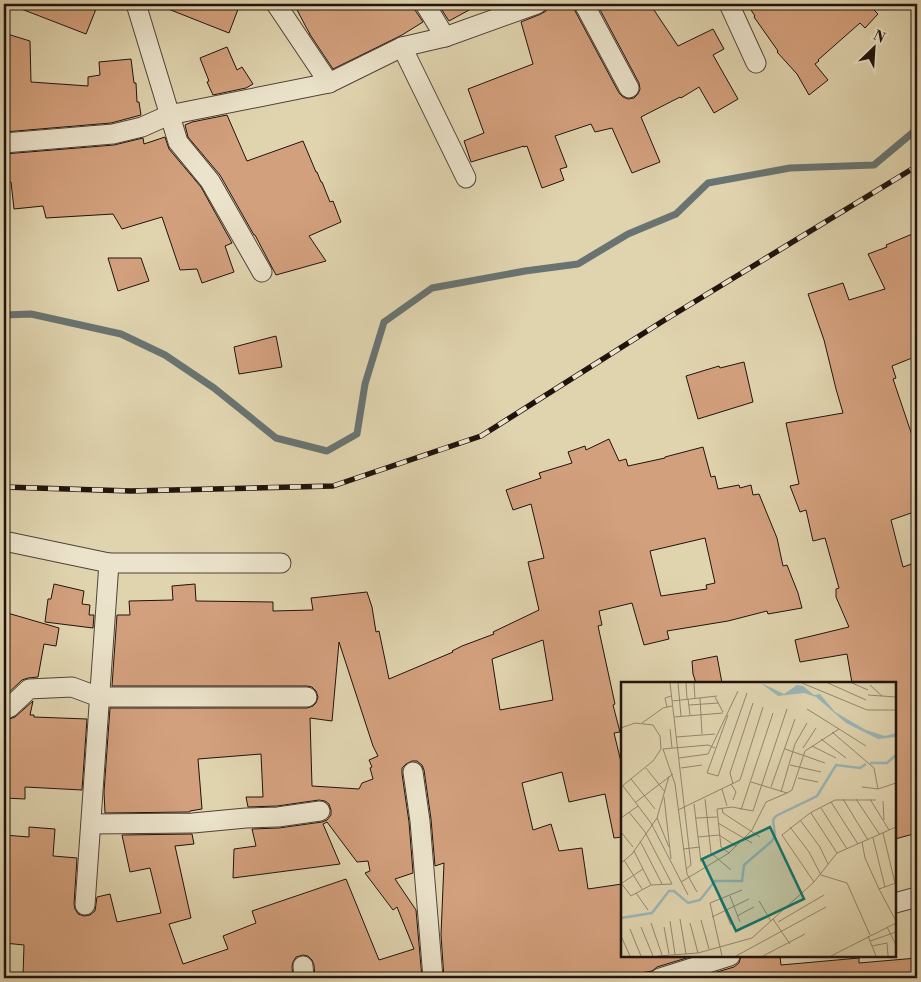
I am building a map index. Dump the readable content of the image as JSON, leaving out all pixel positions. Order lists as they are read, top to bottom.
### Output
{
  "north": "top right"
}
